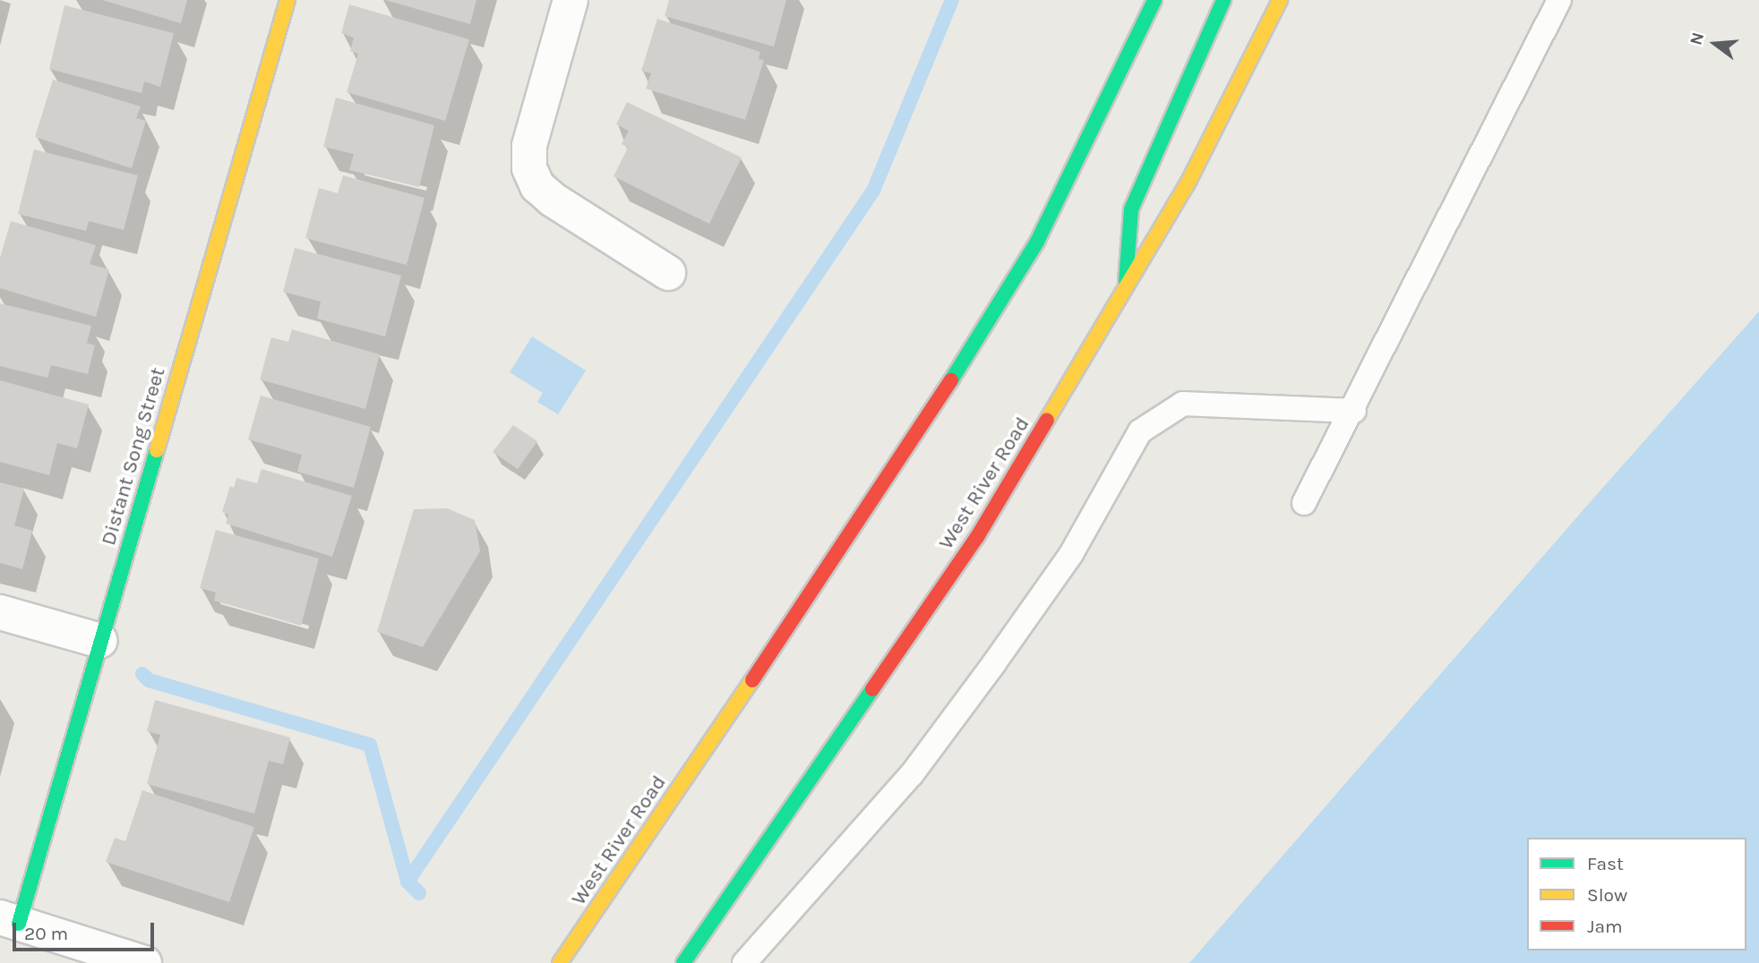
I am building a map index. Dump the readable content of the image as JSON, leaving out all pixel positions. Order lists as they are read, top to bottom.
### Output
{
  "streets": {
    "main road": ["Distant Song Street", "West River Road"]
  },
  "legend": ["Fast", "Slow", "Jam"],
  "scale_bar": "20 m",
  "north": "left"
}
